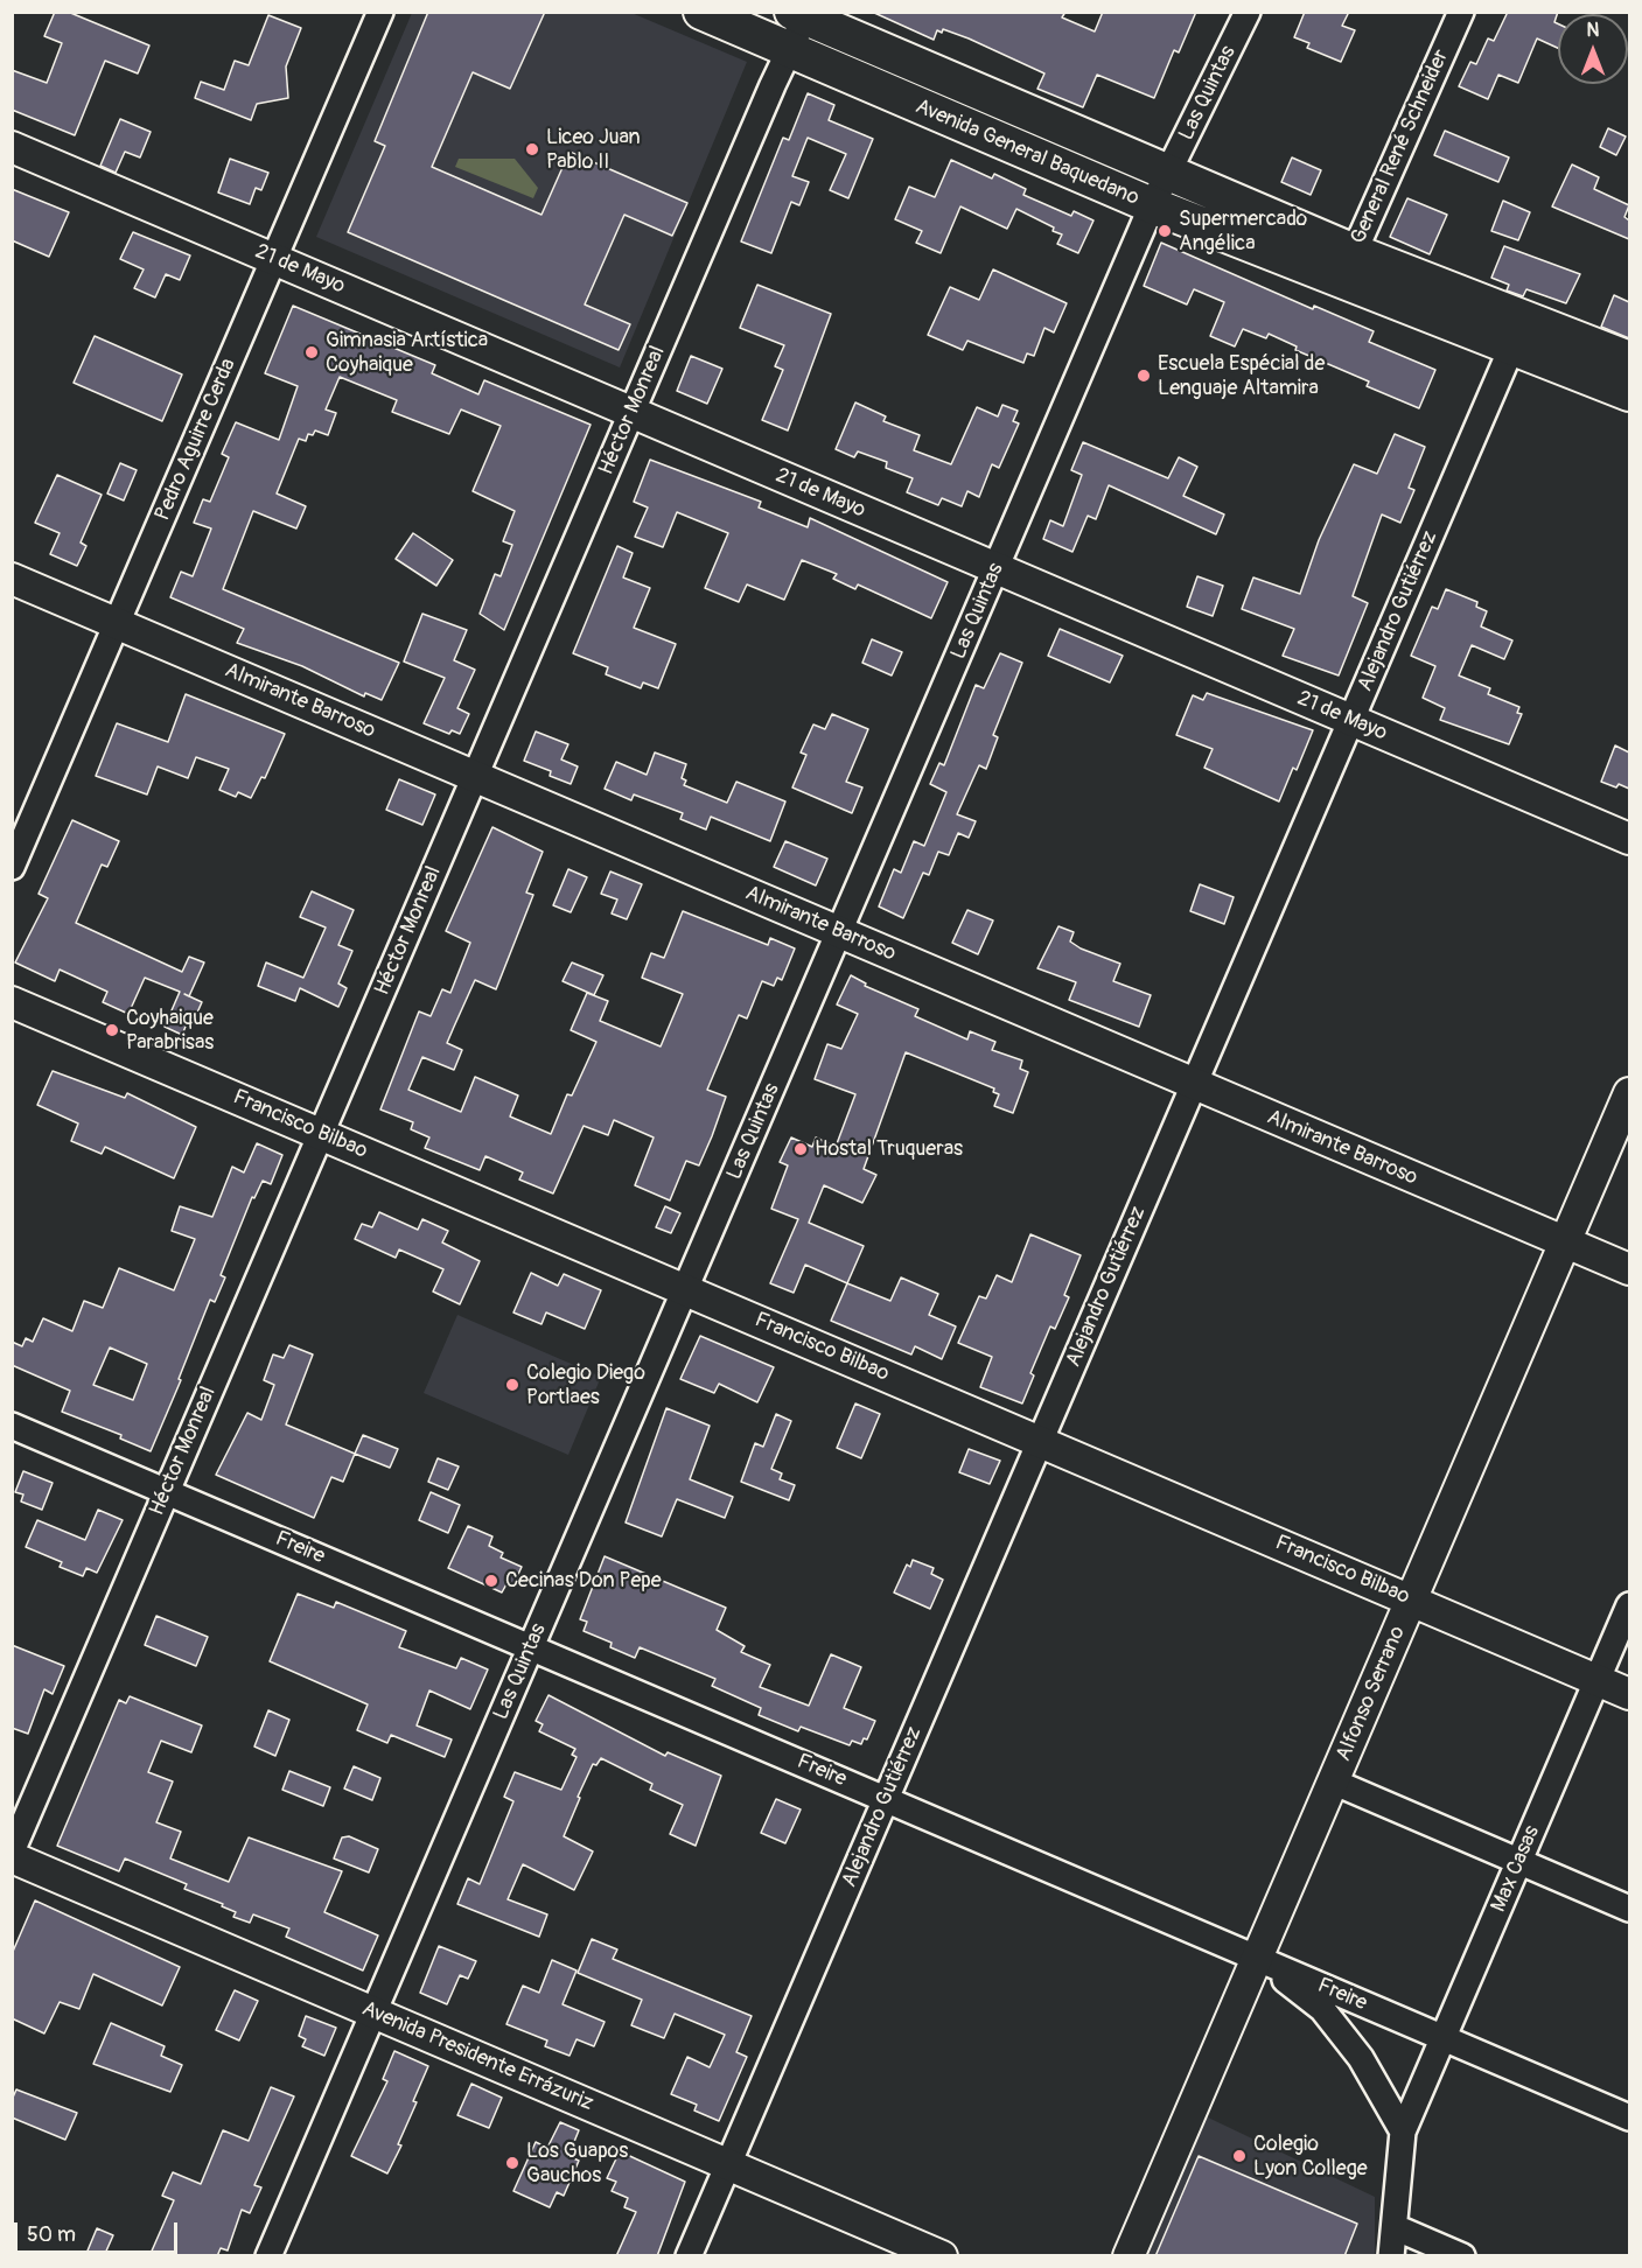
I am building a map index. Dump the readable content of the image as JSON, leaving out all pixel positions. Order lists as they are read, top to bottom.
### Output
{
  "streets": {
    "main road": ["Avenida General Baquedano"],
    "street": [
      "Las Quintas",
      "General René Schneider",
      "21 de Mayo",
      "Héctor Monreal",
      "Pedro Aguirre Cerda",
      "Alejandro Gutiérrez",
      "Almirante Barroso",
      "Francisco Bilbao",
      "Freire",
      "Alfonso Serrano",
      "Max Casas",
      "Avenida Presidente Errázuriz"
    ]
  },
  "crossings": [
    ["Las Quintas", "Avenida General Baquedano"],
    ["Las Quintas", "21 de Mayo"],
    ["Las Quintas", "Almirante Barroso"],
    ["Las Quintas", "Francisco Bilbao"],
    ["Las Quintas", "Freire"],
    ["Las Quintas", "Avenida Presidente Errázuriz"],
    ["General René Schneider", "Avenida General Baquedano"],
    ["Avenida General Baquedano", "Héctor Monreal"],
    ["Avenida General Baquedano", "Alejandro Gutiérrez"],
    ["21 de Mayo", "Héctor Monreal"],
    ["21 de Mayo", "Pedro Aguirre Cerda"],
    ["21 de Mayo", "Alejandro Gutiérrez"],
    ["Héctor Monreal", "Almirante Barroso"],
    ["Héctor Monreal", "Francisco Bilbao"],
    ["Héctor Monreal", "Freire"],
    ["Pedro Aguirre Cerda", "Almirante Barroso"],
    ["Alejandro Gutiérrez", "Almirante Barroso"],
    ["Alejandro Gutiérrez", "Francisco Bilbao"],
    ["Alejandro Gutiérrez", "Freire"],
    ["Alejandro Gutiérrez", "Avenida Presidente Errázuriz"],
    ["Almirante Barroso", "Alfonso Serrano"],
    ["Francisco Bilbao", "Alfonso Serrano"],
    ["Francisco Bilbao", "Max Casas"],
    ["Freire", "Alfonso Serrano"],
    ["Freire", "Max Casas"]
  ],
  "places": [
    "Liceo Juan Pablo II",
    "Supermercado Angélica",
    "Gimnasia Artística Coyhaique",
    "Escuela Espécial de Lenguaje Altamira",
    "Coyhaique Parabrisas",
    "Hostal Truqueras",
    "Colegio Diego Portlaes",
    "Cecinas Don Pepe",
    "Colegio Lyon College",
    "Los Guapos Gauchos"
  ],
  "scale_bar": "50 m",
  "north": "top"
}
